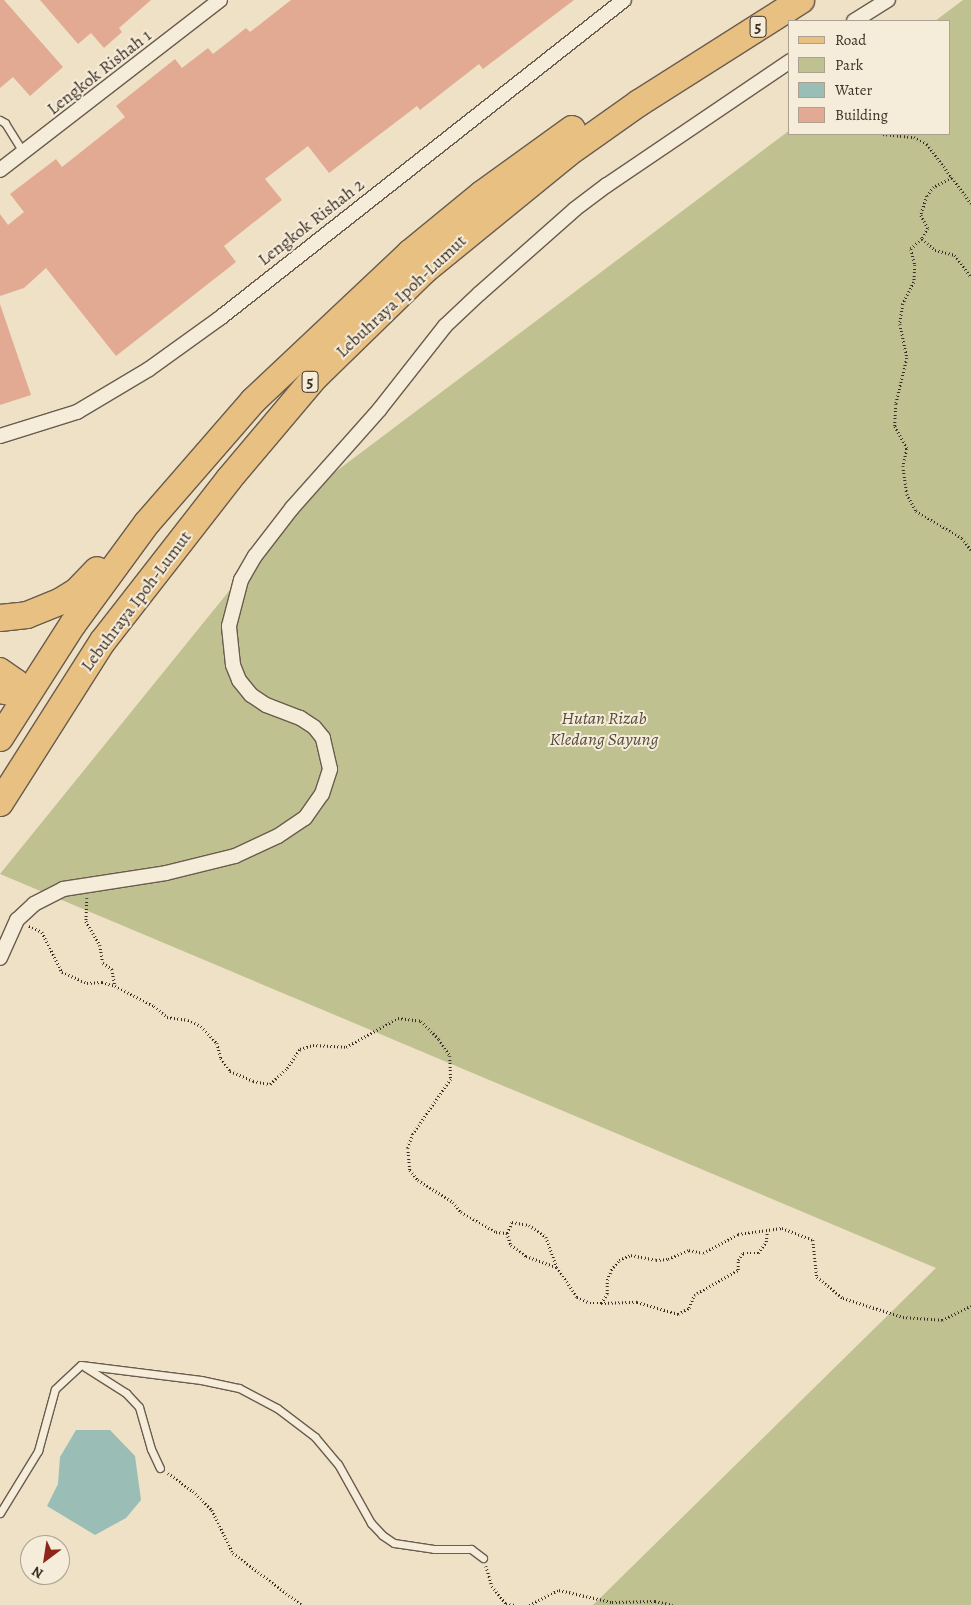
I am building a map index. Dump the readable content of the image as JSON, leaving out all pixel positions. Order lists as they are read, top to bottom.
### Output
{
  "streets": {
    "highway": ["5", "Lebuhraya Ipoh-Lumut"],
    "street": ["Lengkok Rishah 1", "Lengkok Rishah 2"]
  },
  "parks": ["Hutan Rizab Kledang Sayung"],
  "legend": [
    "Road",
    "Park",
    "Water",
    "Building"
  ],
  "north": "bottom left"
}
